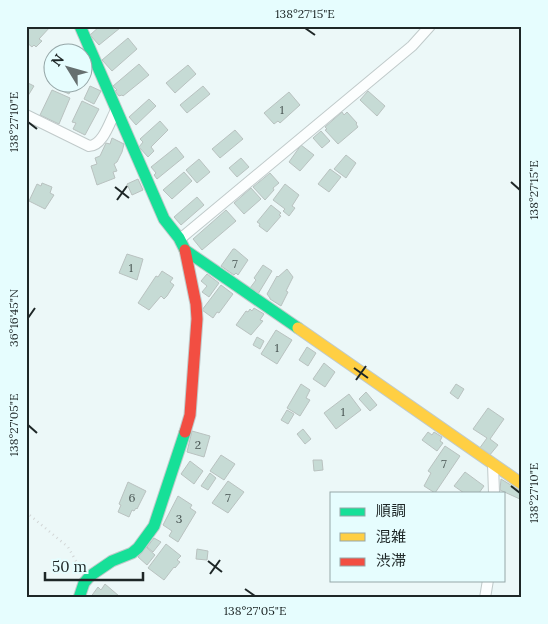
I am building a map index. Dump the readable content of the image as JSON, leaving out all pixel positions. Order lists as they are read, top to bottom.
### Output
{
  "house_numbers": [
    "1",
    "7",
    "1",
    "1",
    "1",
    "2",
    "7",
    "6",
    "7",
    "3"
  ],
  "legend": ["順調", "混雑", "渋滞"],
  "scale_bar": "50 m",
  "north": "top left",
  "coordinates": [
    "138°27'15\"E",
    "138°27'10\"E",
    "36°16'45\"N",
    "138°27'05\"E"
  ]
}
